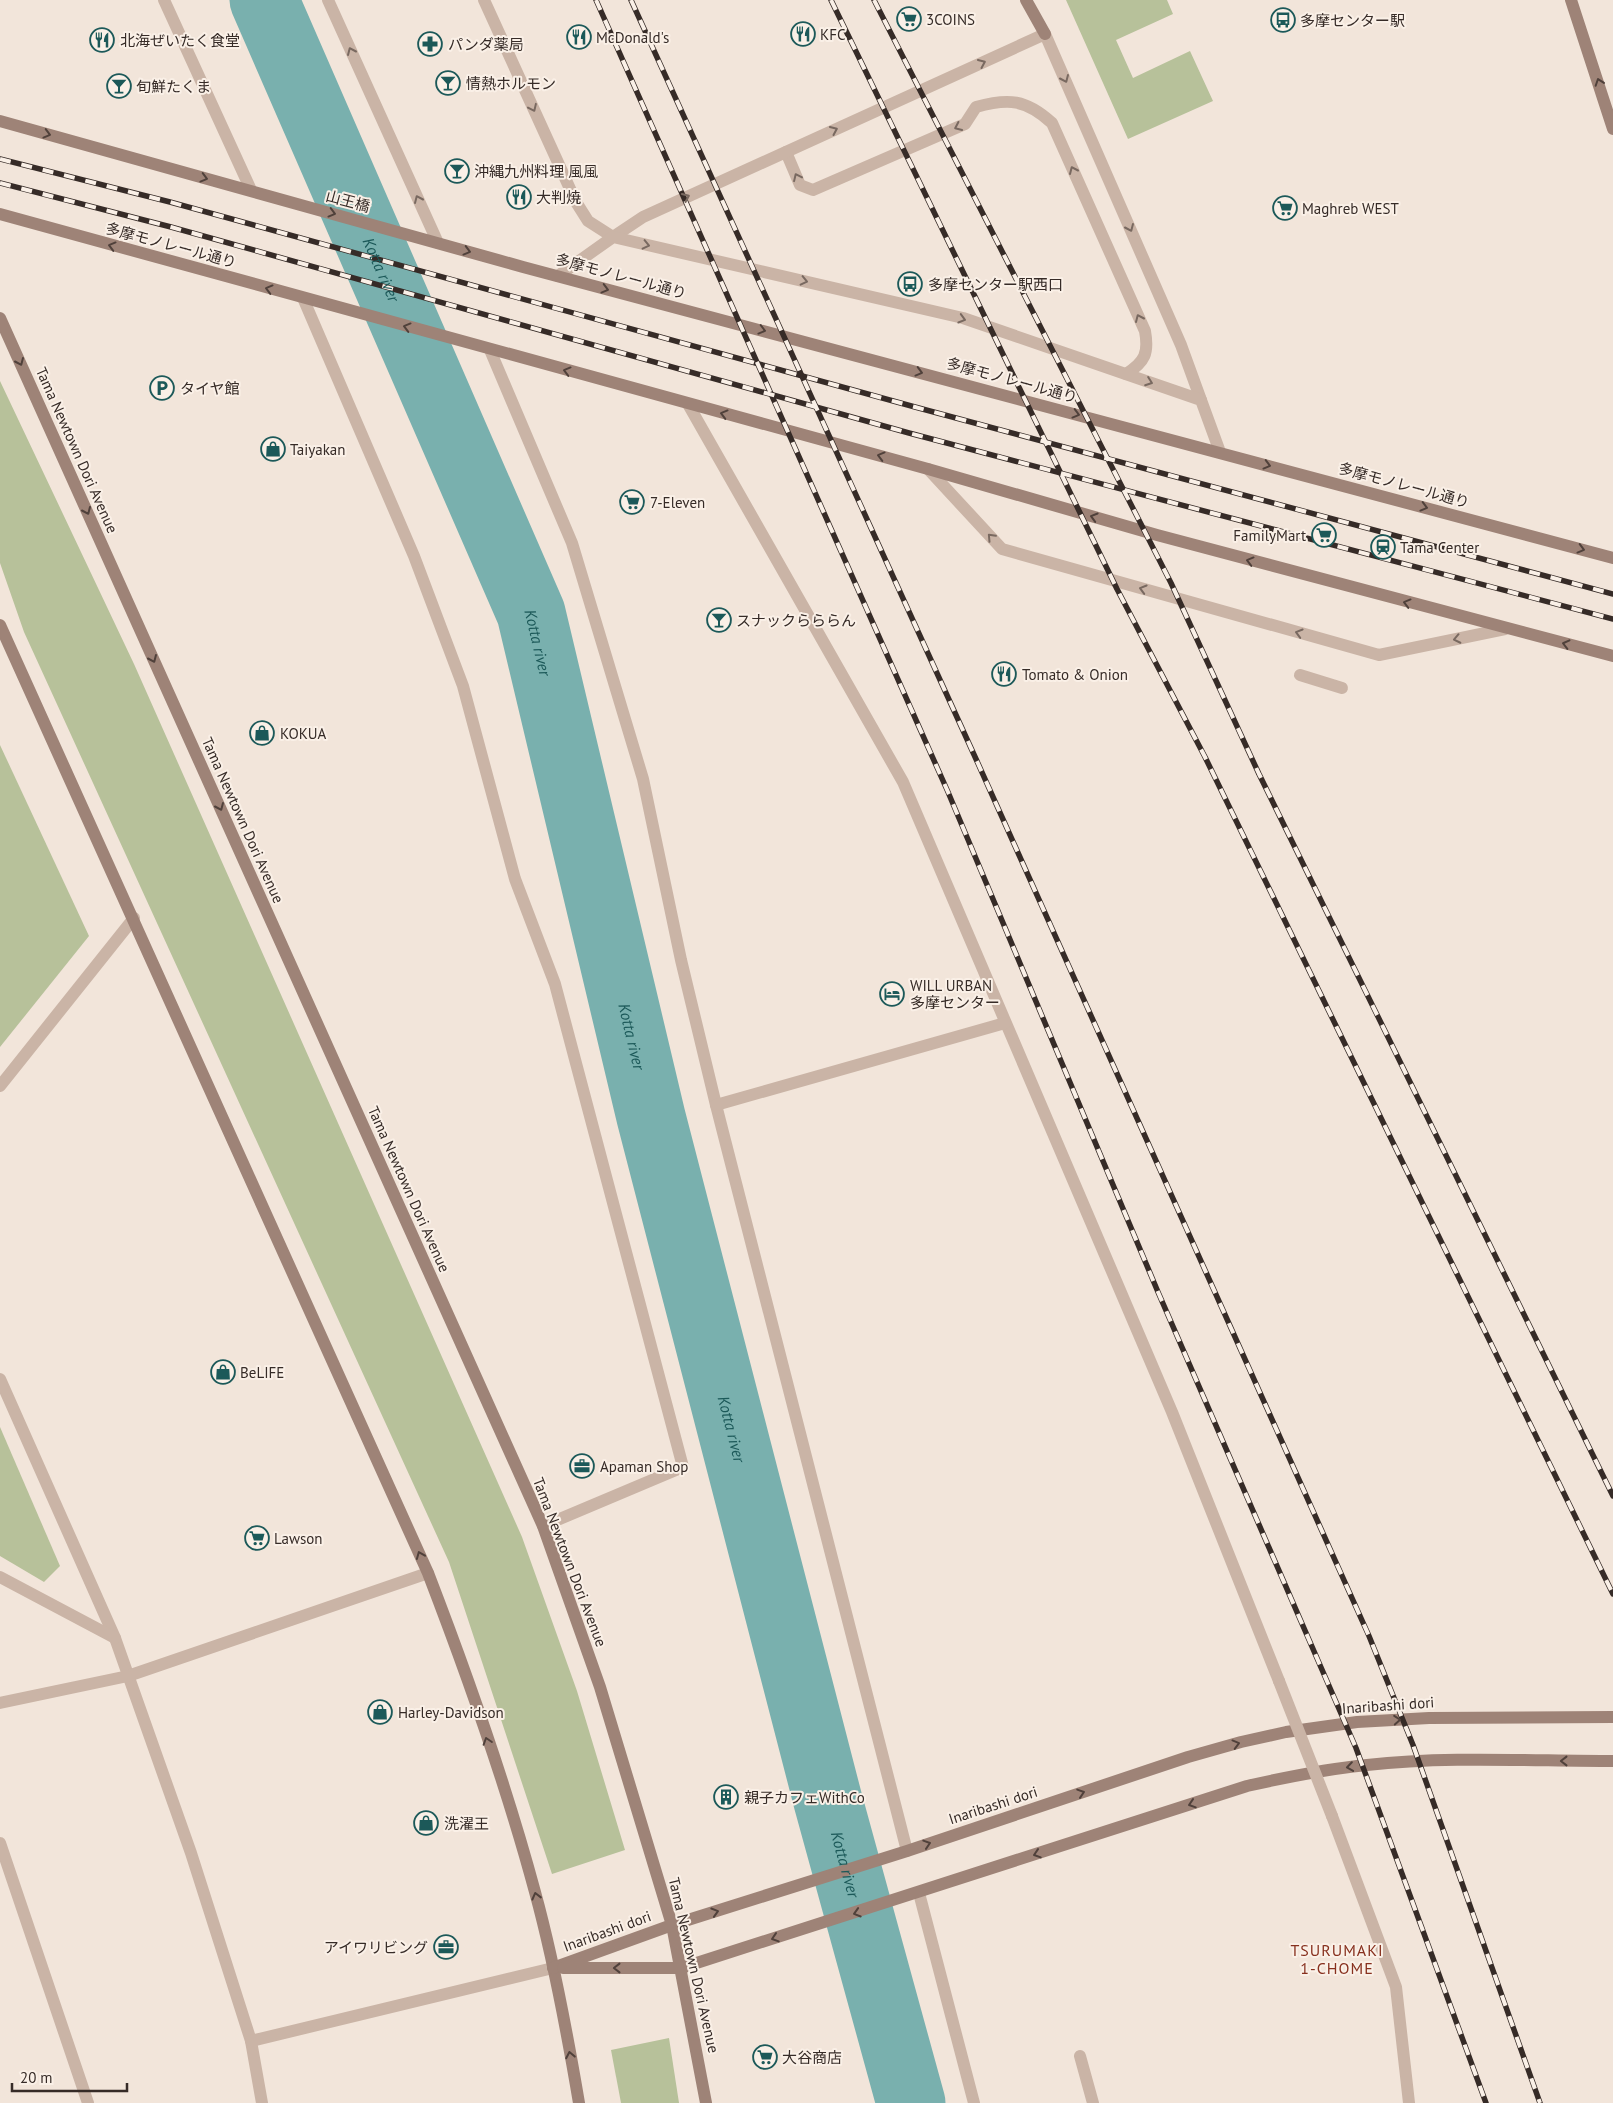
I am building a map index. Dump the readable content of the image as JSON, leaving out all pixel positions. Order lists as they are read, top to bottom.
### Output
{
  "streets": {
    "main road": [
      "山王橋",
      "多摩モノレール通り",
      "Tama Newtown Dori Avenue",
      "Inaribashi dori"
    ]
  },
  "crossings": [
    ["山王橋", "多摩モノレール通り"],
    ["Tama Newtown Dori Avenue", "Inaribashi dori"]
  ],
  "one_way": ["山王橋", "Tama Newtown Dori Avenue"],
  "districts": ["TSURUMAKI 1-CHOME"],
  "water": ["Kotta river"],
  "places": {
    "supermarket": [
      "3COINS",
      "Maghreb WEST",
      "7-Eleven",
      "FamilyMart",
      "Lawson",
      "大谷商店"
    ],
    "bus stop": ["多摩センター駅", "多摩センター駅西口"],
    "restaurant": [
      "KFC",
      "McDonald's",
      "北海ぜいたく食堂",
      "大判焼",
      "Tomato & Onion"
    ],
    "pharmacy": ["パンダ薬局"],
    "bar": [
      "情熱ホルモン",
      "旬鮮たくま",
      "沖縄九州料理 風風",
      "スナックらららん"
    ],
    "parking": ["タイヤ館"],
    "shop": [
      "Taiyakan",
      "KOKUA",
      "BeLIFE",
      "Harley-Davidson",
      "洗濯王"
    ],
    "station": ["Tama Center"],
    "hotel": ["WILL URBAN 多摩センター"],
    "office": ["Apaman Shop", "アイワリビング"],
    "building": ["親子カフェWithCo"]
  },
  "scale_bar": "20 m"
}
